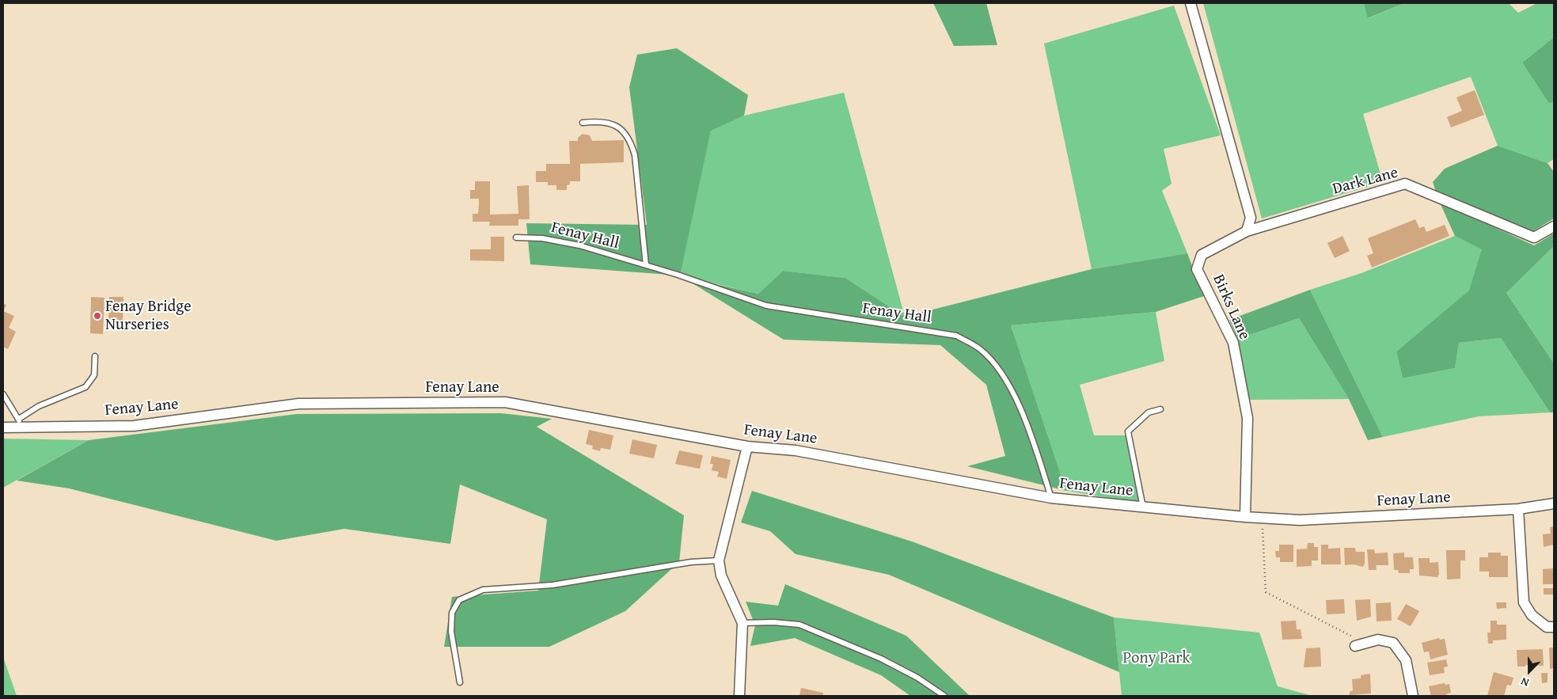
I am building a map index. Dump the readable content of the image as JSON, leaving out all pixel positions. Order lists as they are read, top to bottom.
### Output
{
  "streets": {
    "street": ["Dark Lane", "Birks Lane", "Fenay Lane"],
    "lane": ["Fenay Hall"]
  },
  "crossings": [
    ["Dark Lane", "Birks Lane"],
    ["Fenay Hall", "Fenay Lane"],
    ["Birks Lane", "Fenay Lane"]
  ],
  "parks": ["Pony Park"],
  "places": ["Fenay Bridge Nurseries"],
  "north": "bottom"
}
